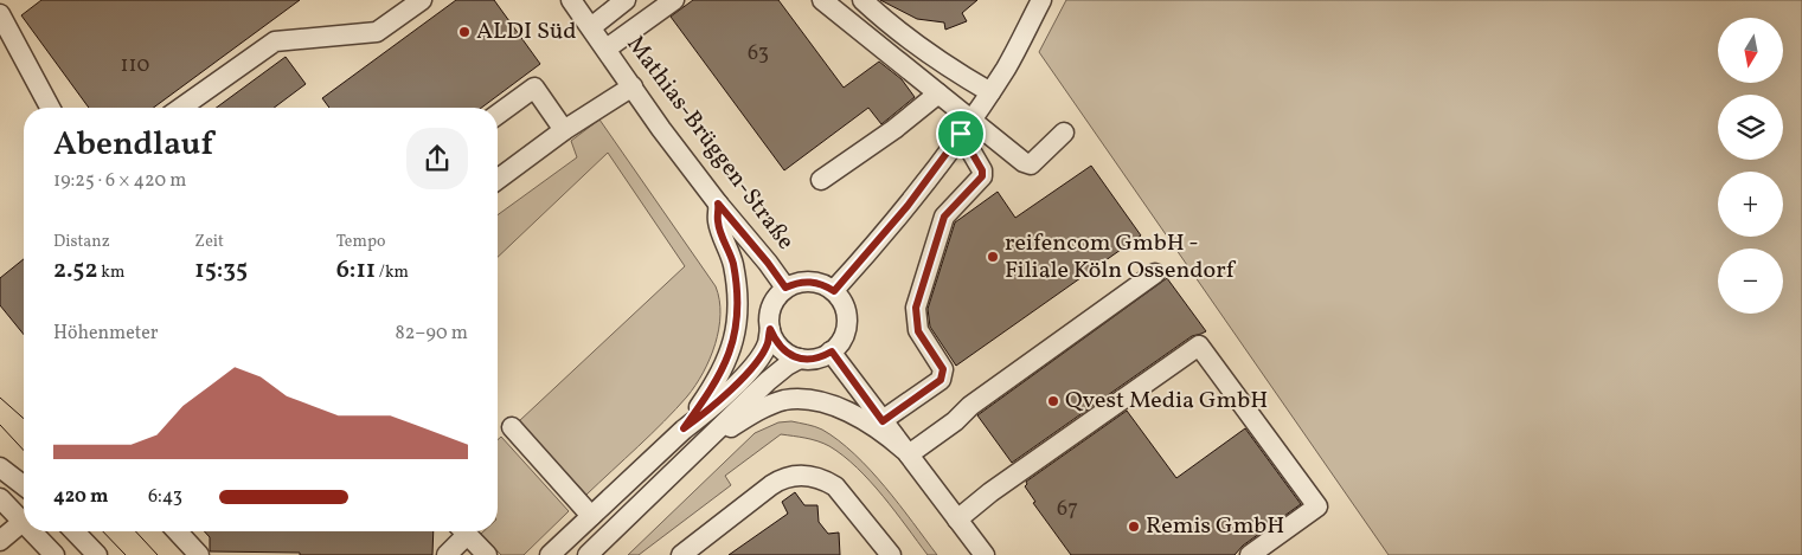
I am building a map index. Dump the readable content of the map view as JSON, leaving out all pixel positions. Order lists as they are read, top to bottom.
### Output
{
  "streets": {
    "street": ["Mathias-Brüggen-Straße"]
  },
  "places": [
    "ALDI Süd",
    "reifencom GmbH - Filiale Köln Ossendorf",
    "Qvest Media GmbH",
    "Remis GmbH"
  ],
  "house_numbers": ["63", "110", "67"],
  "north": "bottom",
  "page": {
    "map_buttons": ["+", "−"],
    "heading": ["Abendlauf", "19:25 · 6 × 420 m"],
    "stats": [
      ["Distanz", "2.52 km"],
      ["Zeit", "15:35"],
      ["Tempo", "6:11 /km"]
    ],
    "chart": ["Höhenmeter", "82–90 m"],
    "list": [
      {
        "name": "420 m",
        "note": "6:43"
      }
    ]
  }
}
